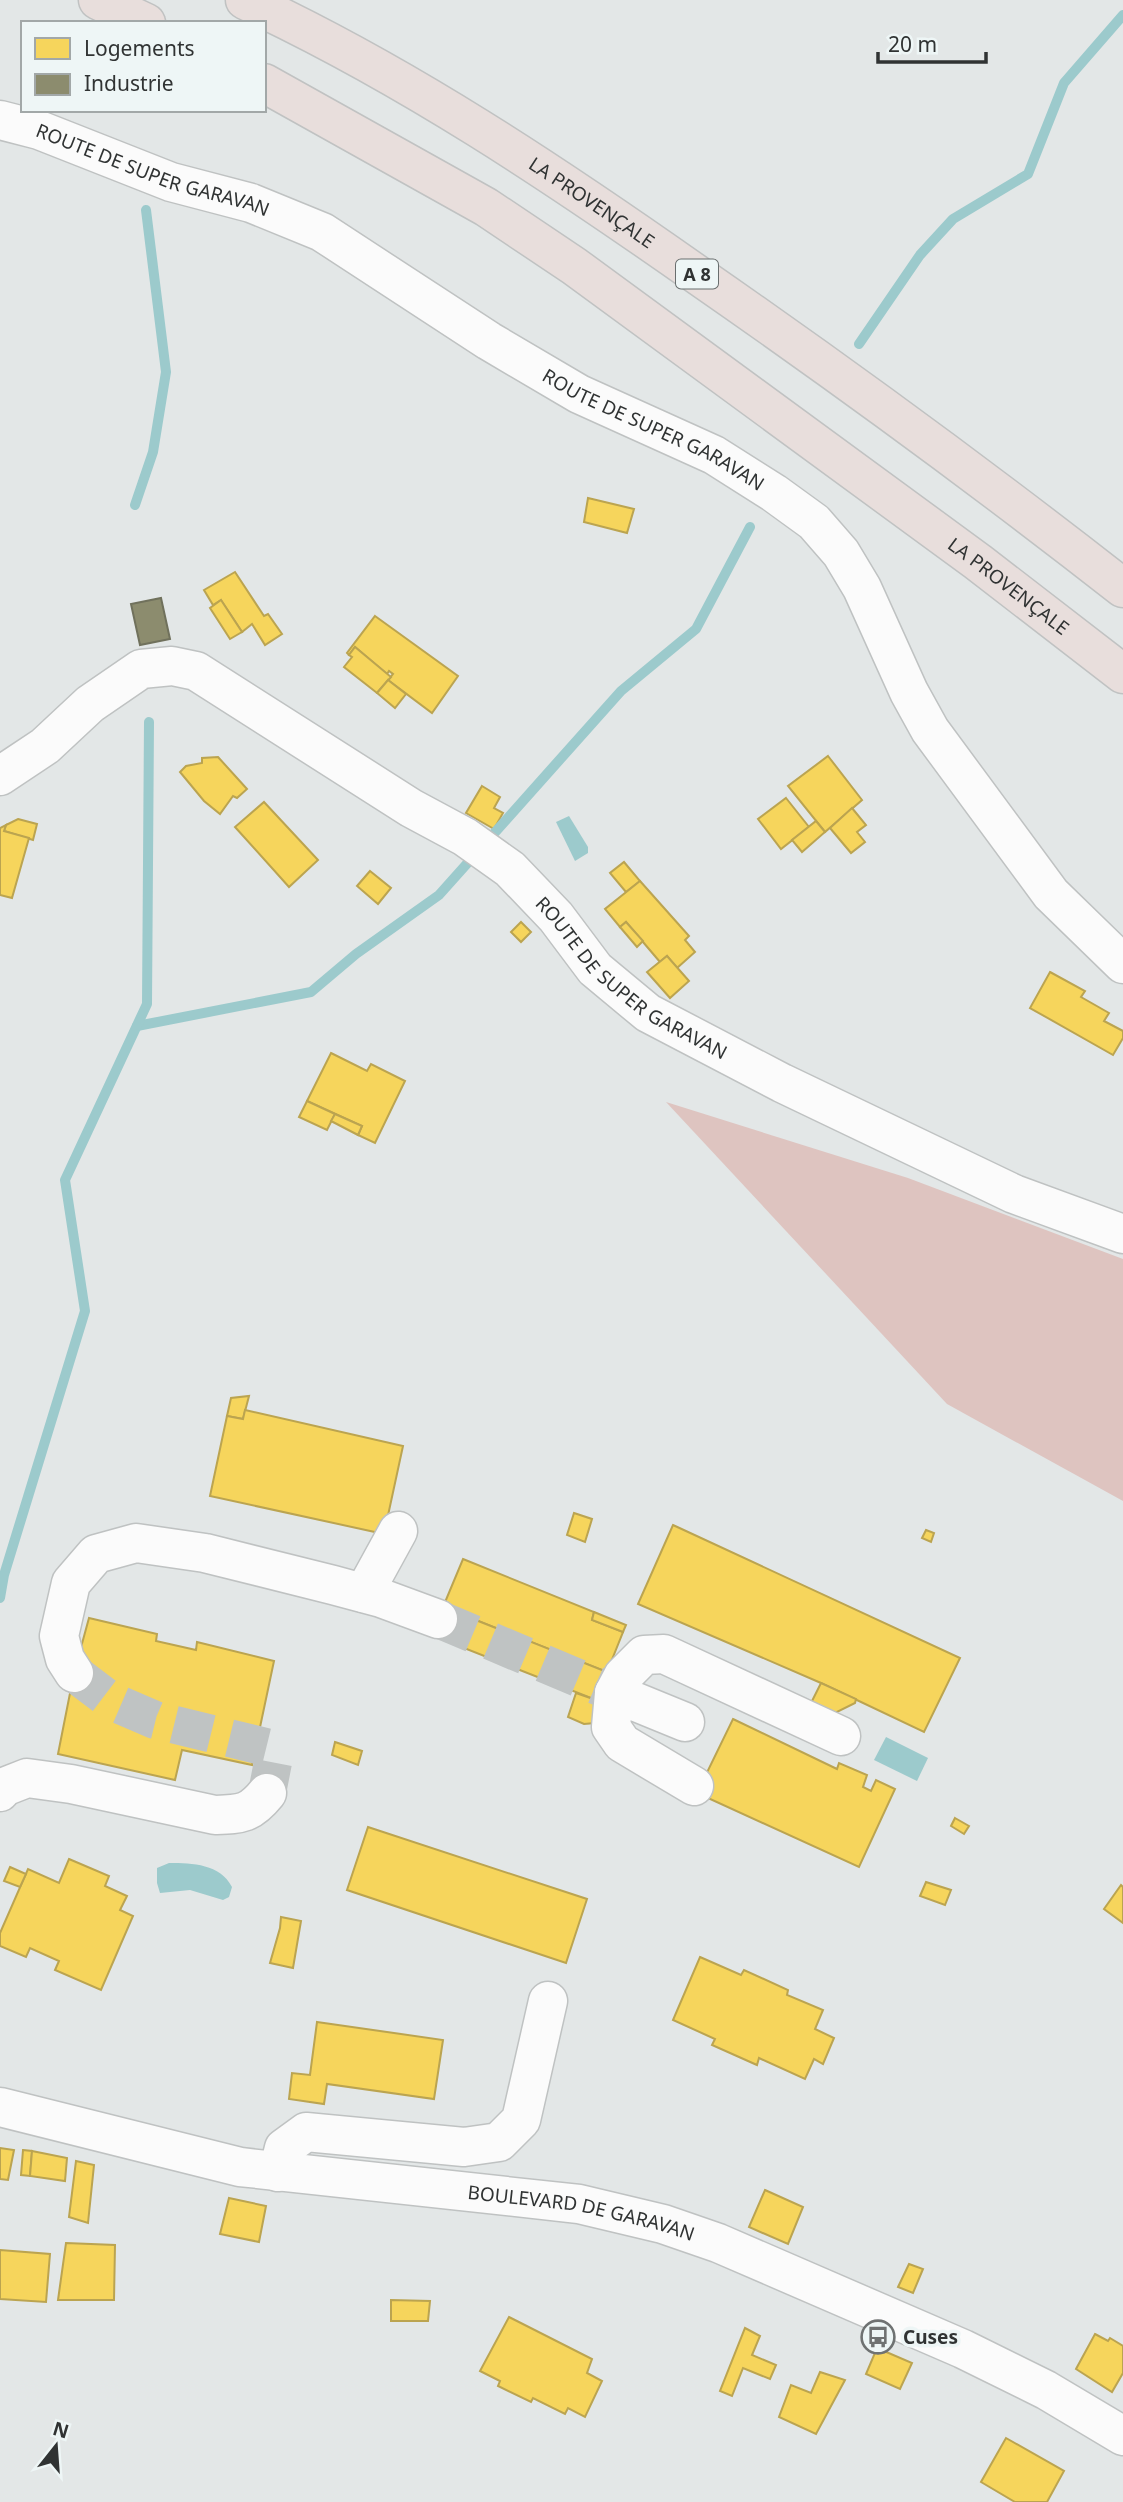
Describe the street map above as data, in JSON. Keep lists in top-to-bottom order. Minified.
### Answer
{"streets":{"highway":["LA PROVENÇALE","A 8"],"street":["ROUTE DE SUPER GARAVAN","BOULEVARD DE GARAVAN"]},"places":{"bus stop":["Cuses"]},"legend":["Logements","Industrie"],"scale_bar":"20 m","north":"top"}
